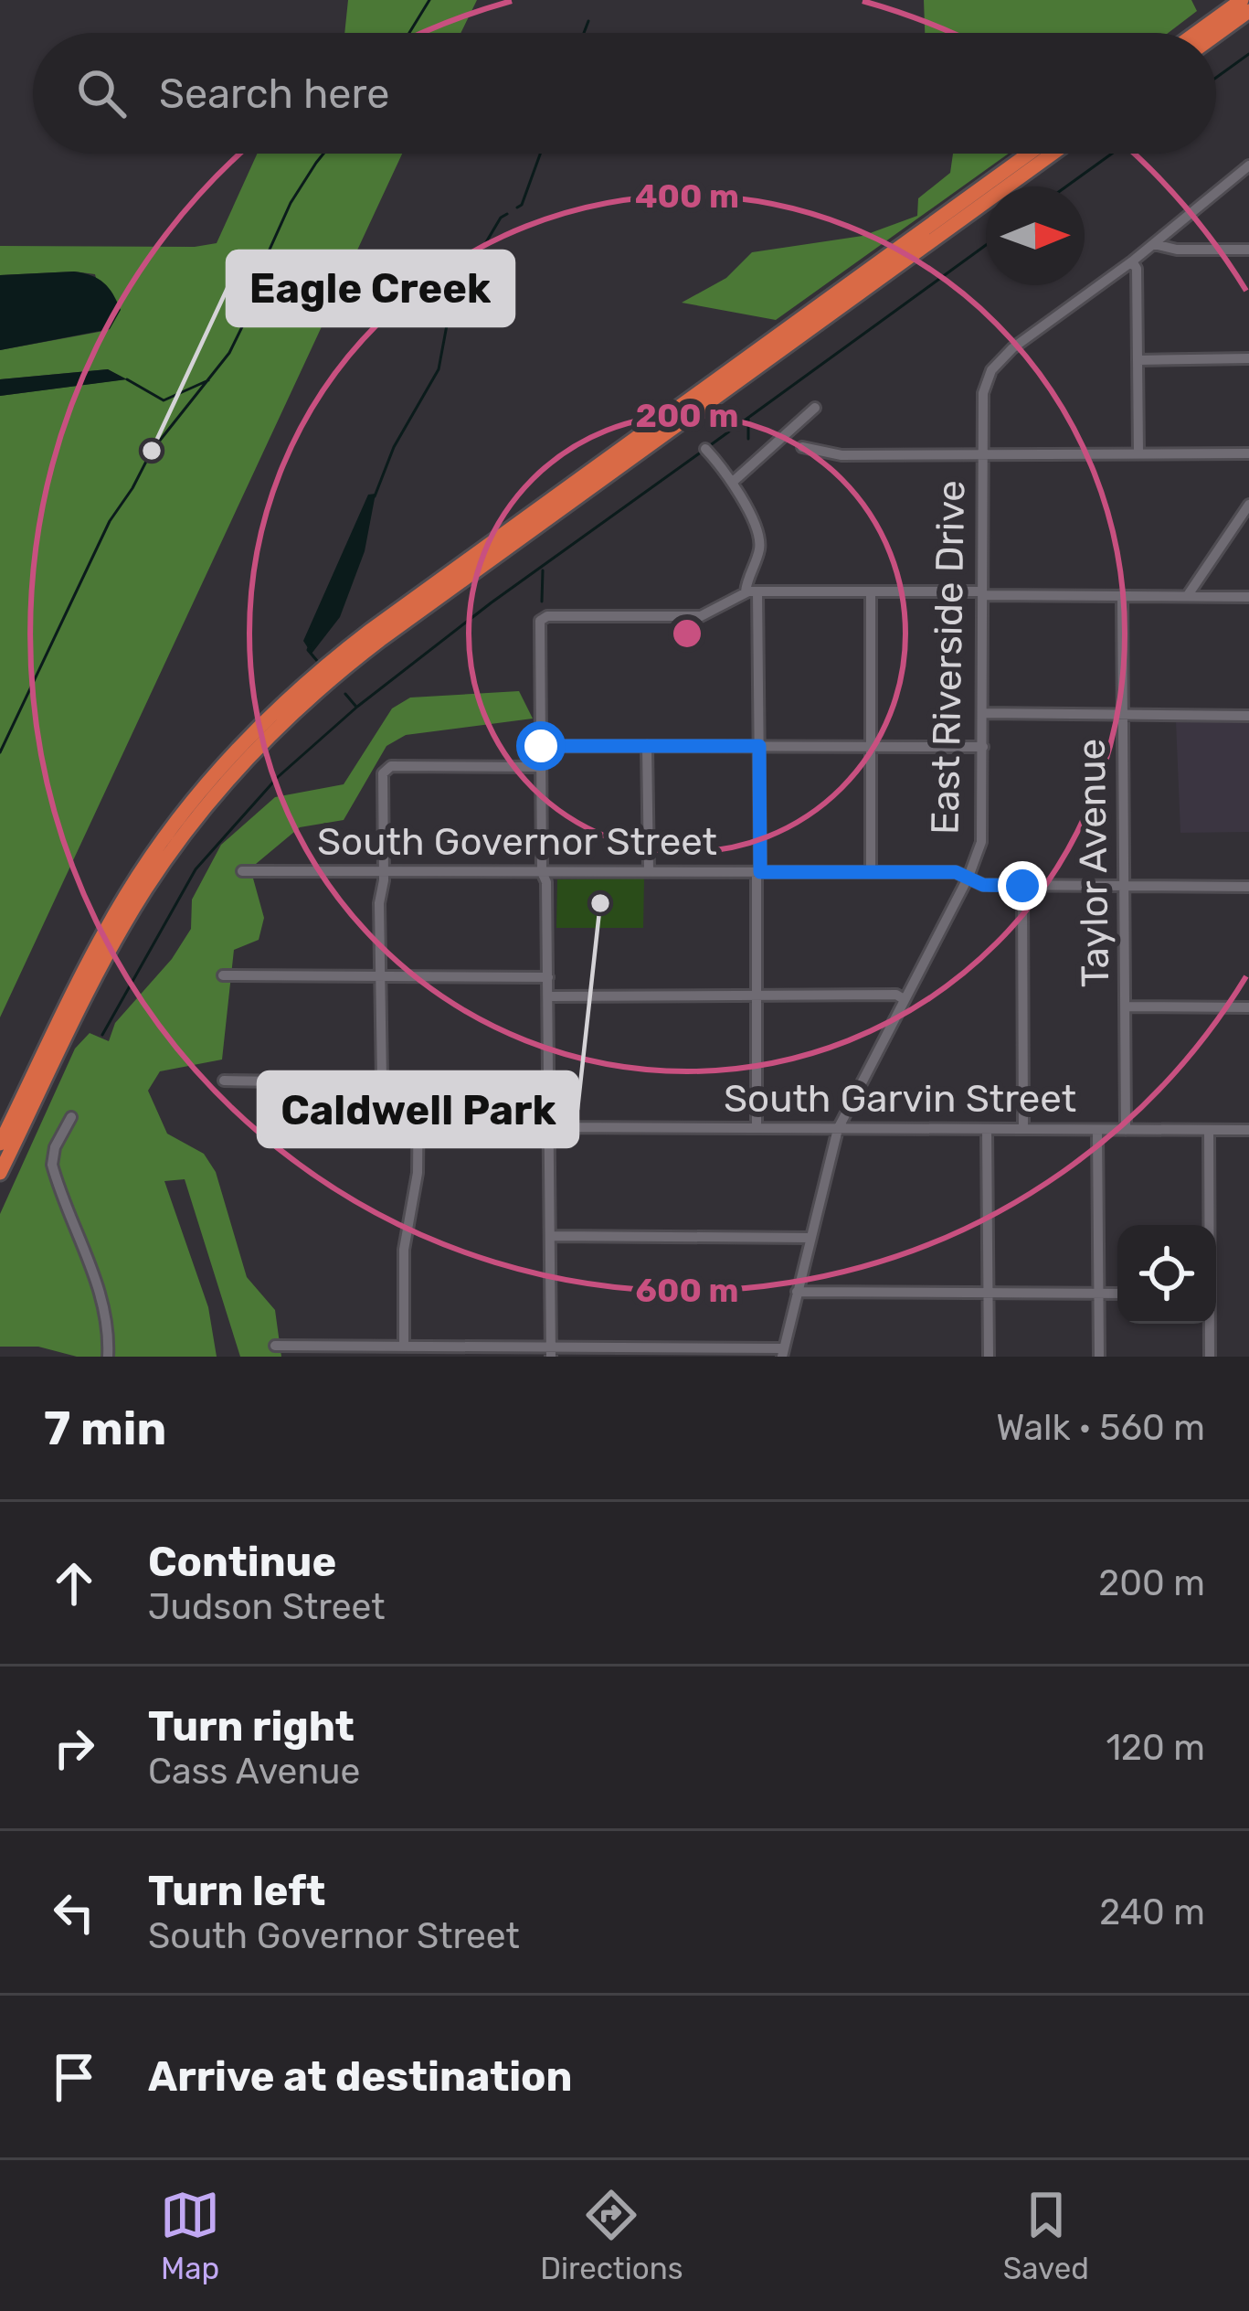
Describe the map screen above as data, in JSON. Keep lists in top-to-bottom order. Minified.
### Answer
{"streets":{"street":["East Riverside Drive","South Governor Street","Taylor Avenue","South Garvin Street"]},"crossings":[["East Riverside Drive","South Governor Street"],["East Riverside Drive","South Garvin Street"],["South Governor Street","Taylor Avenue"],["Taylor Avenue","South Garvin Street"]],"places":["Eagle Creek","Caldwell Park"],"north":"right","page":{"search":"Search here","heading":["7 min","Walk · 560 m"],"list":[["Continue","Judson Street","200 m"],["Turn right","Cass Avenue","120 m"],["Turn left","South Governor Street","240 m"],"Arrive at destination"],"nav":["Map","Directions","Saved"]},"rings":["400 m","200 m","600 m"]}
